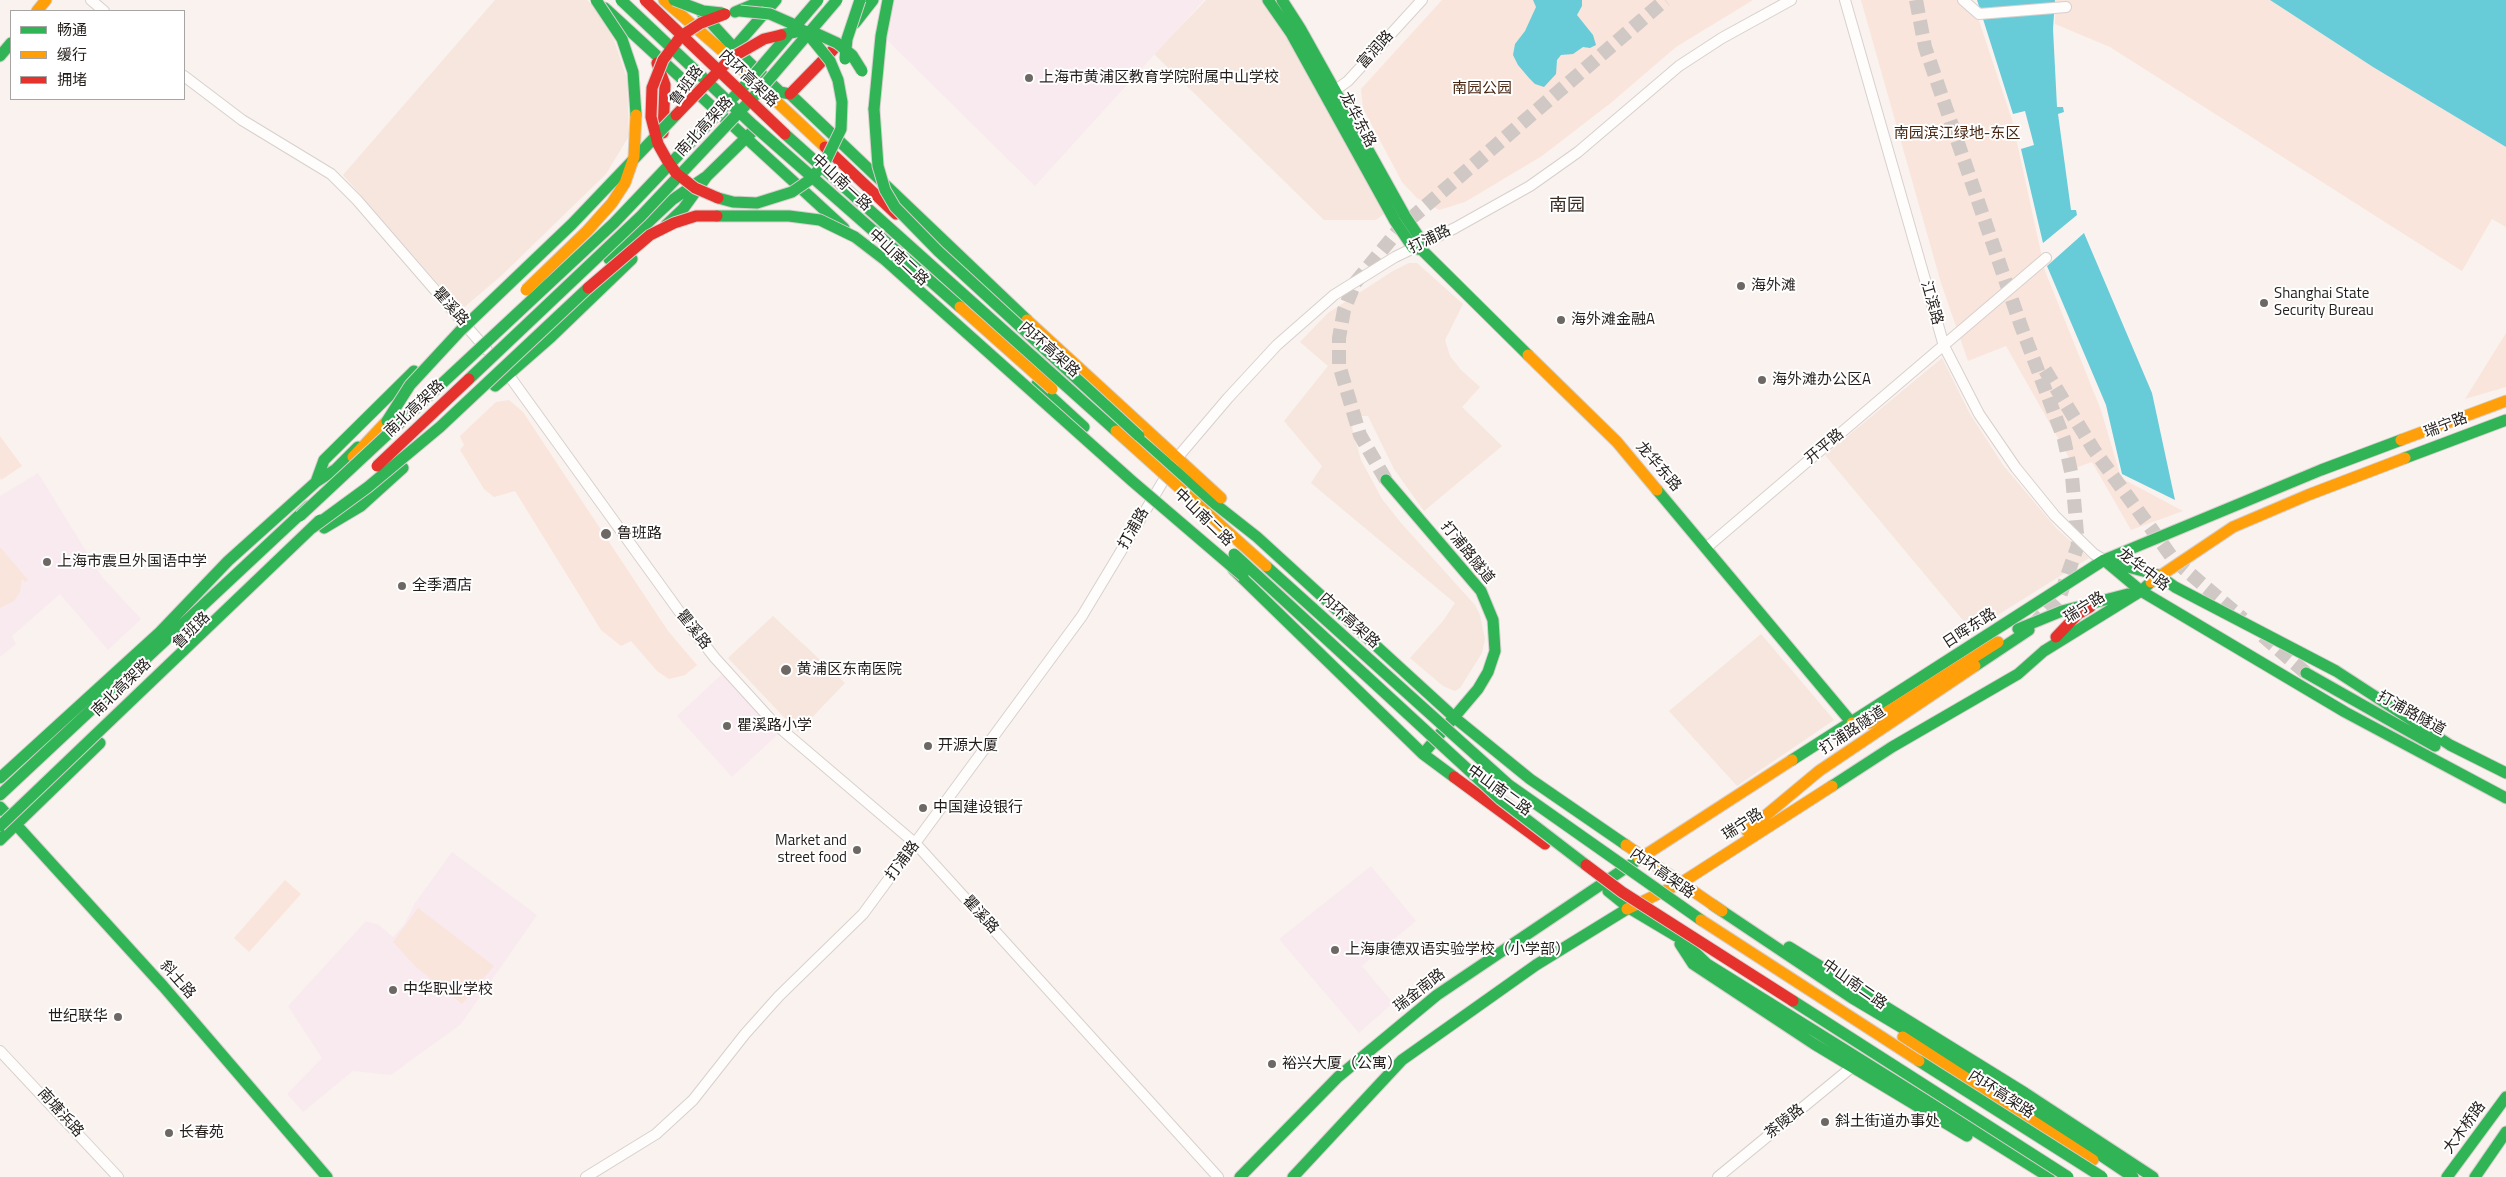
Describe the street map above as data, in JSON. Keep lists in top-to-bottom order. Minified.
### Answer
{"streets":{"main road":["内环高架路","鲁班路","龙华东路","南北高架路","中山南一路","中山南二路","瑞宁路","打浦路隧道","龙华中路","日晖东路","斜土路","瑞金南路","大木桥路"],"street":["富润路","打浦路","江滨路","瞿溪路","开平路","南塘浜路","茶陵路"]},"crossings":[["富润路","龙华东路"],["鲁班路","南北高架路"],["鲁班路","中山南一路"],["鲁班路","中山南二路"],["鲁班路","瞿溪路"],["鲁班路","斜土路"],["龙华东路","打浦路"],["龙华东路","开平路"],["龙华东路","日晖东路"],["中山南一路","打浦路"],["中山南一路","中山南二路"],["打浦路","中山南二路"],["打浦路","瞿溪路"],["中山南二路","打浦路隧道"],["中山南二路","日晖东路"],["中山南二路","瑞金南路"],["中山南二路","茶陵路"],["江滨路","瑞宁路"],["江滨路","开平路"],["江滨路","龙华中路"],["江滨路","日晖东路"],["瑞宁路","打浦路隧道"],["瑞宁路","龙华中路"],["瑞宁路","日晖东路"],["打浦路隧道","龙华中路"],["龙华中路","日晖东路"],["日晖东路","瑞金南路"]],"districts":["南园"],"parks":["南园公园","南园滨江绿地-东区"],"places":["上海市黄浦区教育学院附属中山学校","海外滩","Shanghai State Security Bureau","海外滩金融A","海外滩办公区A","鲁班路","上海市震旦外国语中学","全季酒店","黄浦区东南医院","瞿溪路小学","开源大厦","中国建设银行","Market and street food","上海康德双语实验学校（小学部）","中华职业学校","世纪联华","裕兴大厦（公寓）","斜土街道办事处","长春苑"],"legend":["畅通","缓行","拥堵"]}
